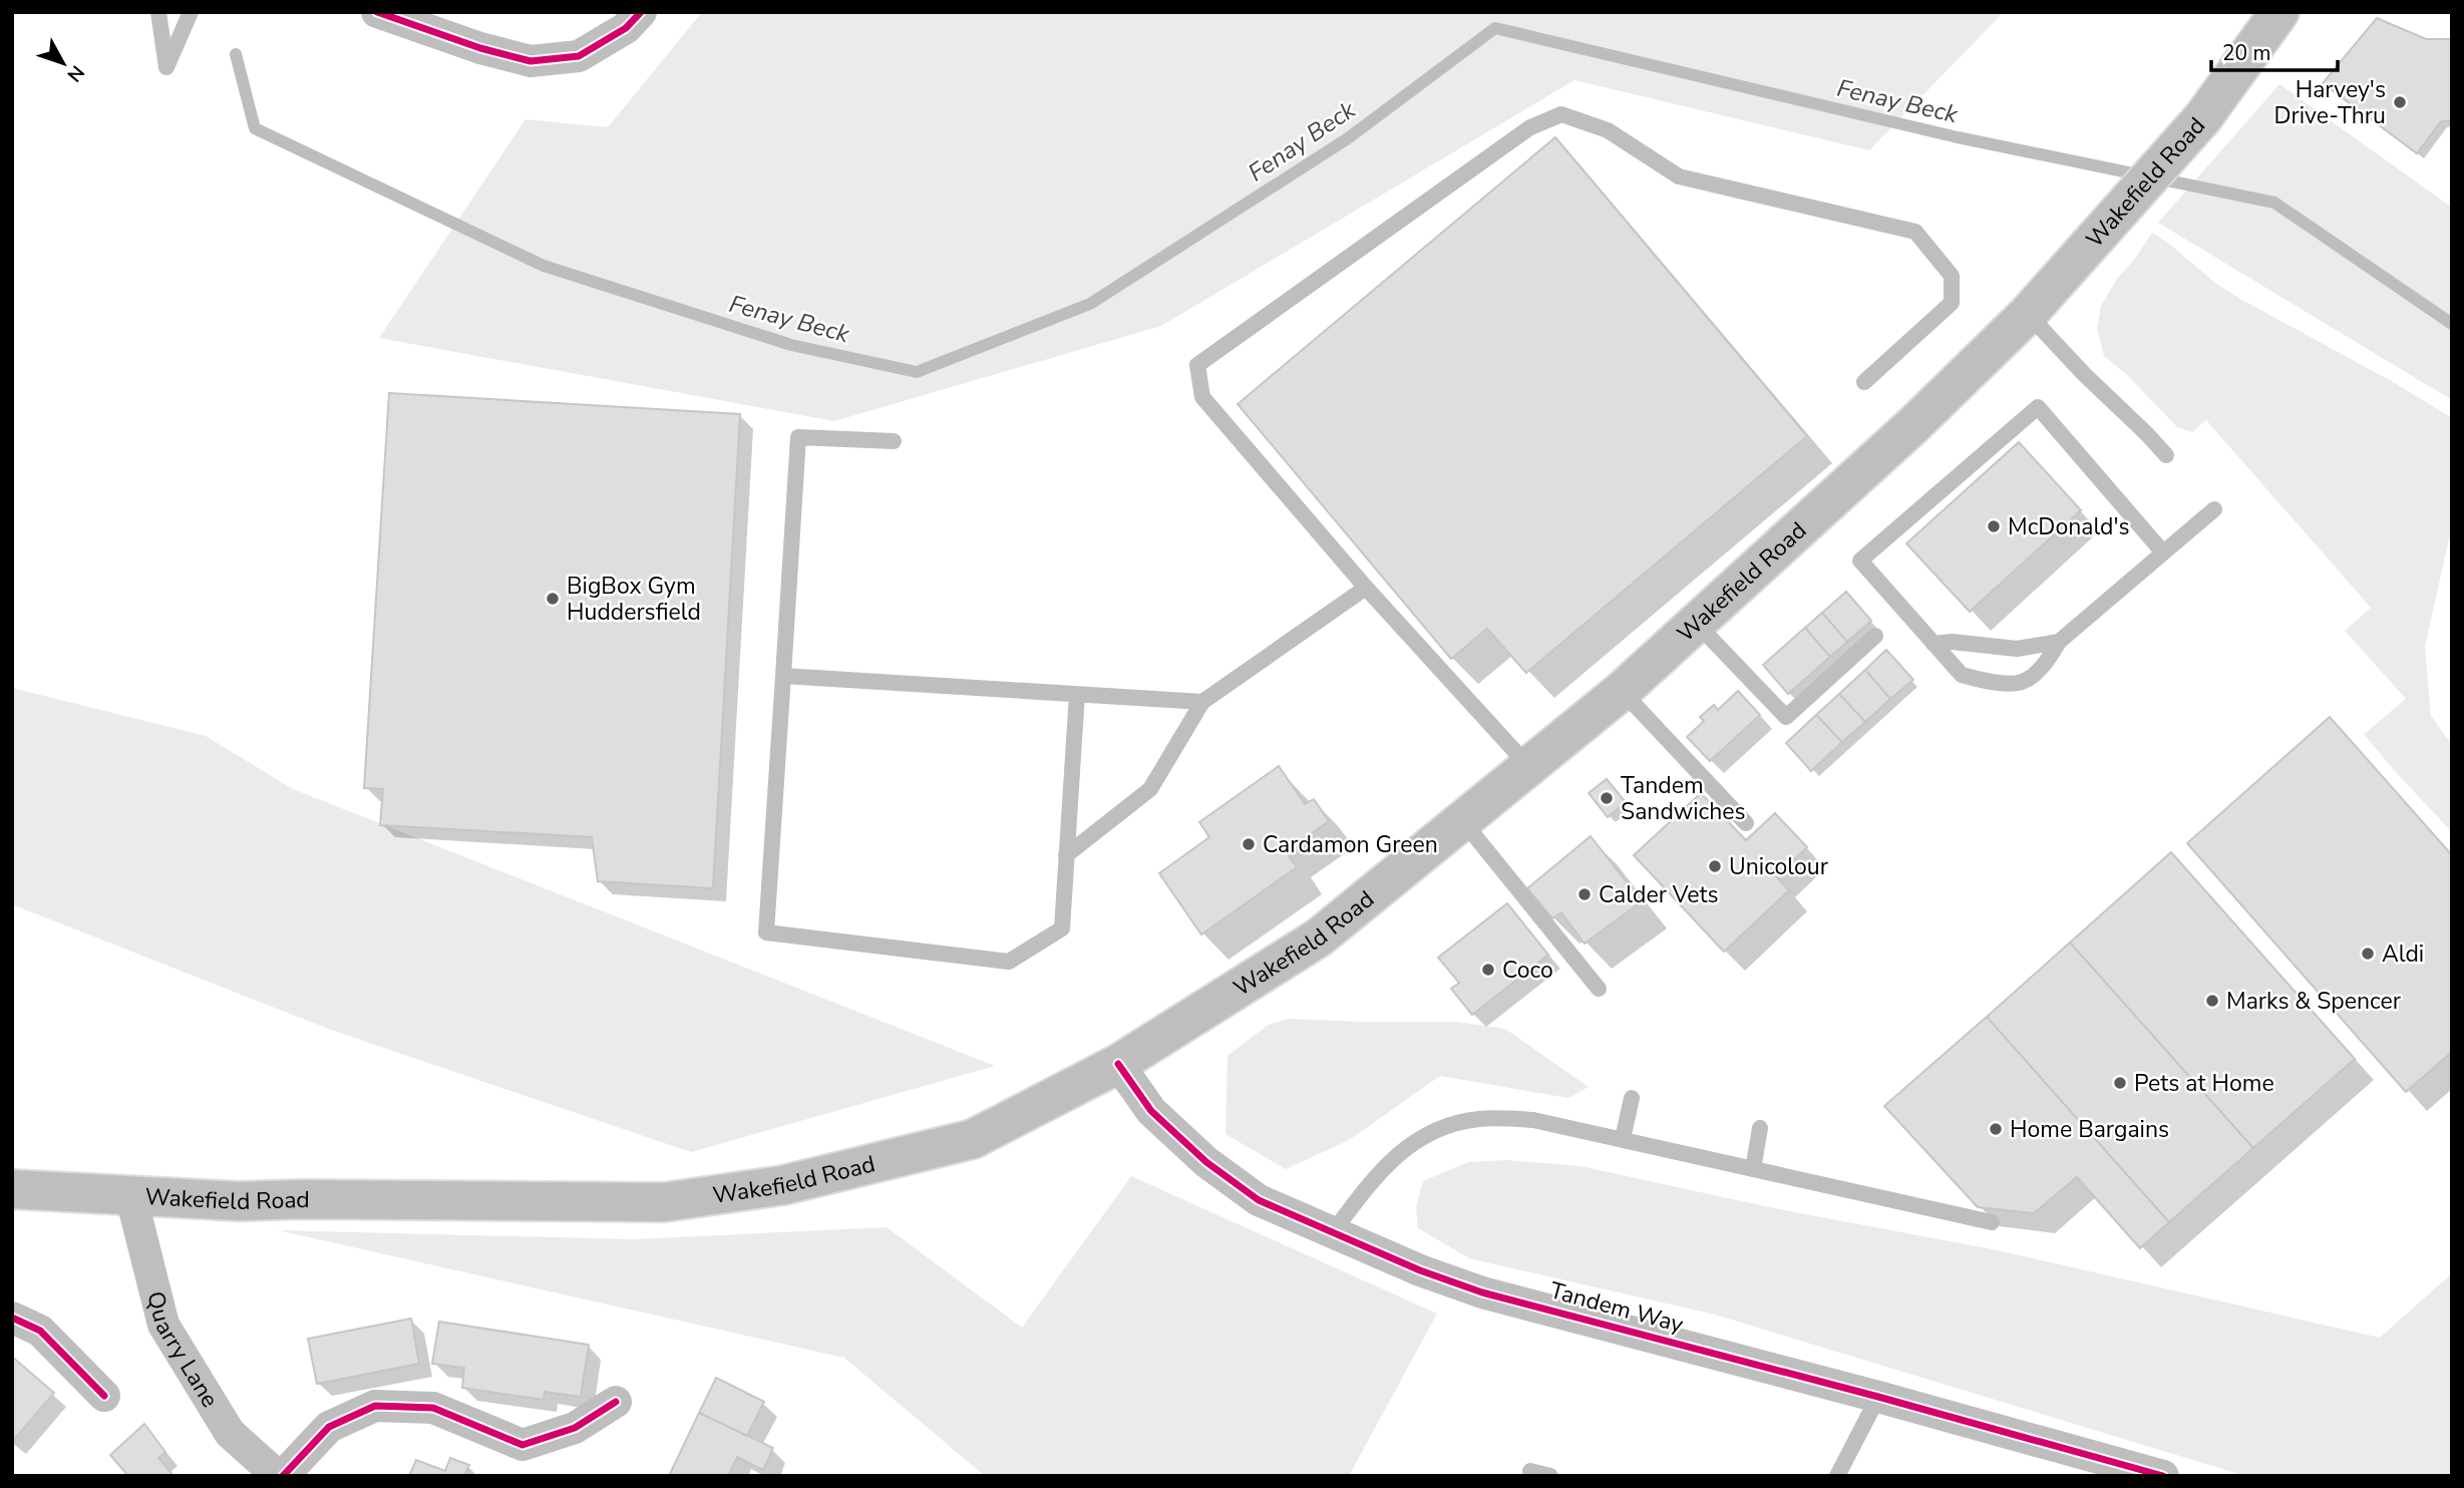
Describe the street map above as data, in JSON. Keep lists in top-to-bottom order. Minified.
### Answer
{"streets":{"highway":["Wakefield Road"],"street":["Tandem Way","Quarry Lane"]},"crossings":[["Wakefield Road","Tandem Way"],["Wakefield Road","Quarry Lane"]],"water":["Fenay Beck"],"places":["Harvey's Drive-Thru","McDonald's","BigBox Gym Huddersfield","Tandem Sandwiches","Cardamon Green","Unicolour","Calder Vets","Aldi","Coco","Marks & Spencer","Pets at Home","Home Bargains"],"scale_bar":"20 m","north":"bottom right"}
